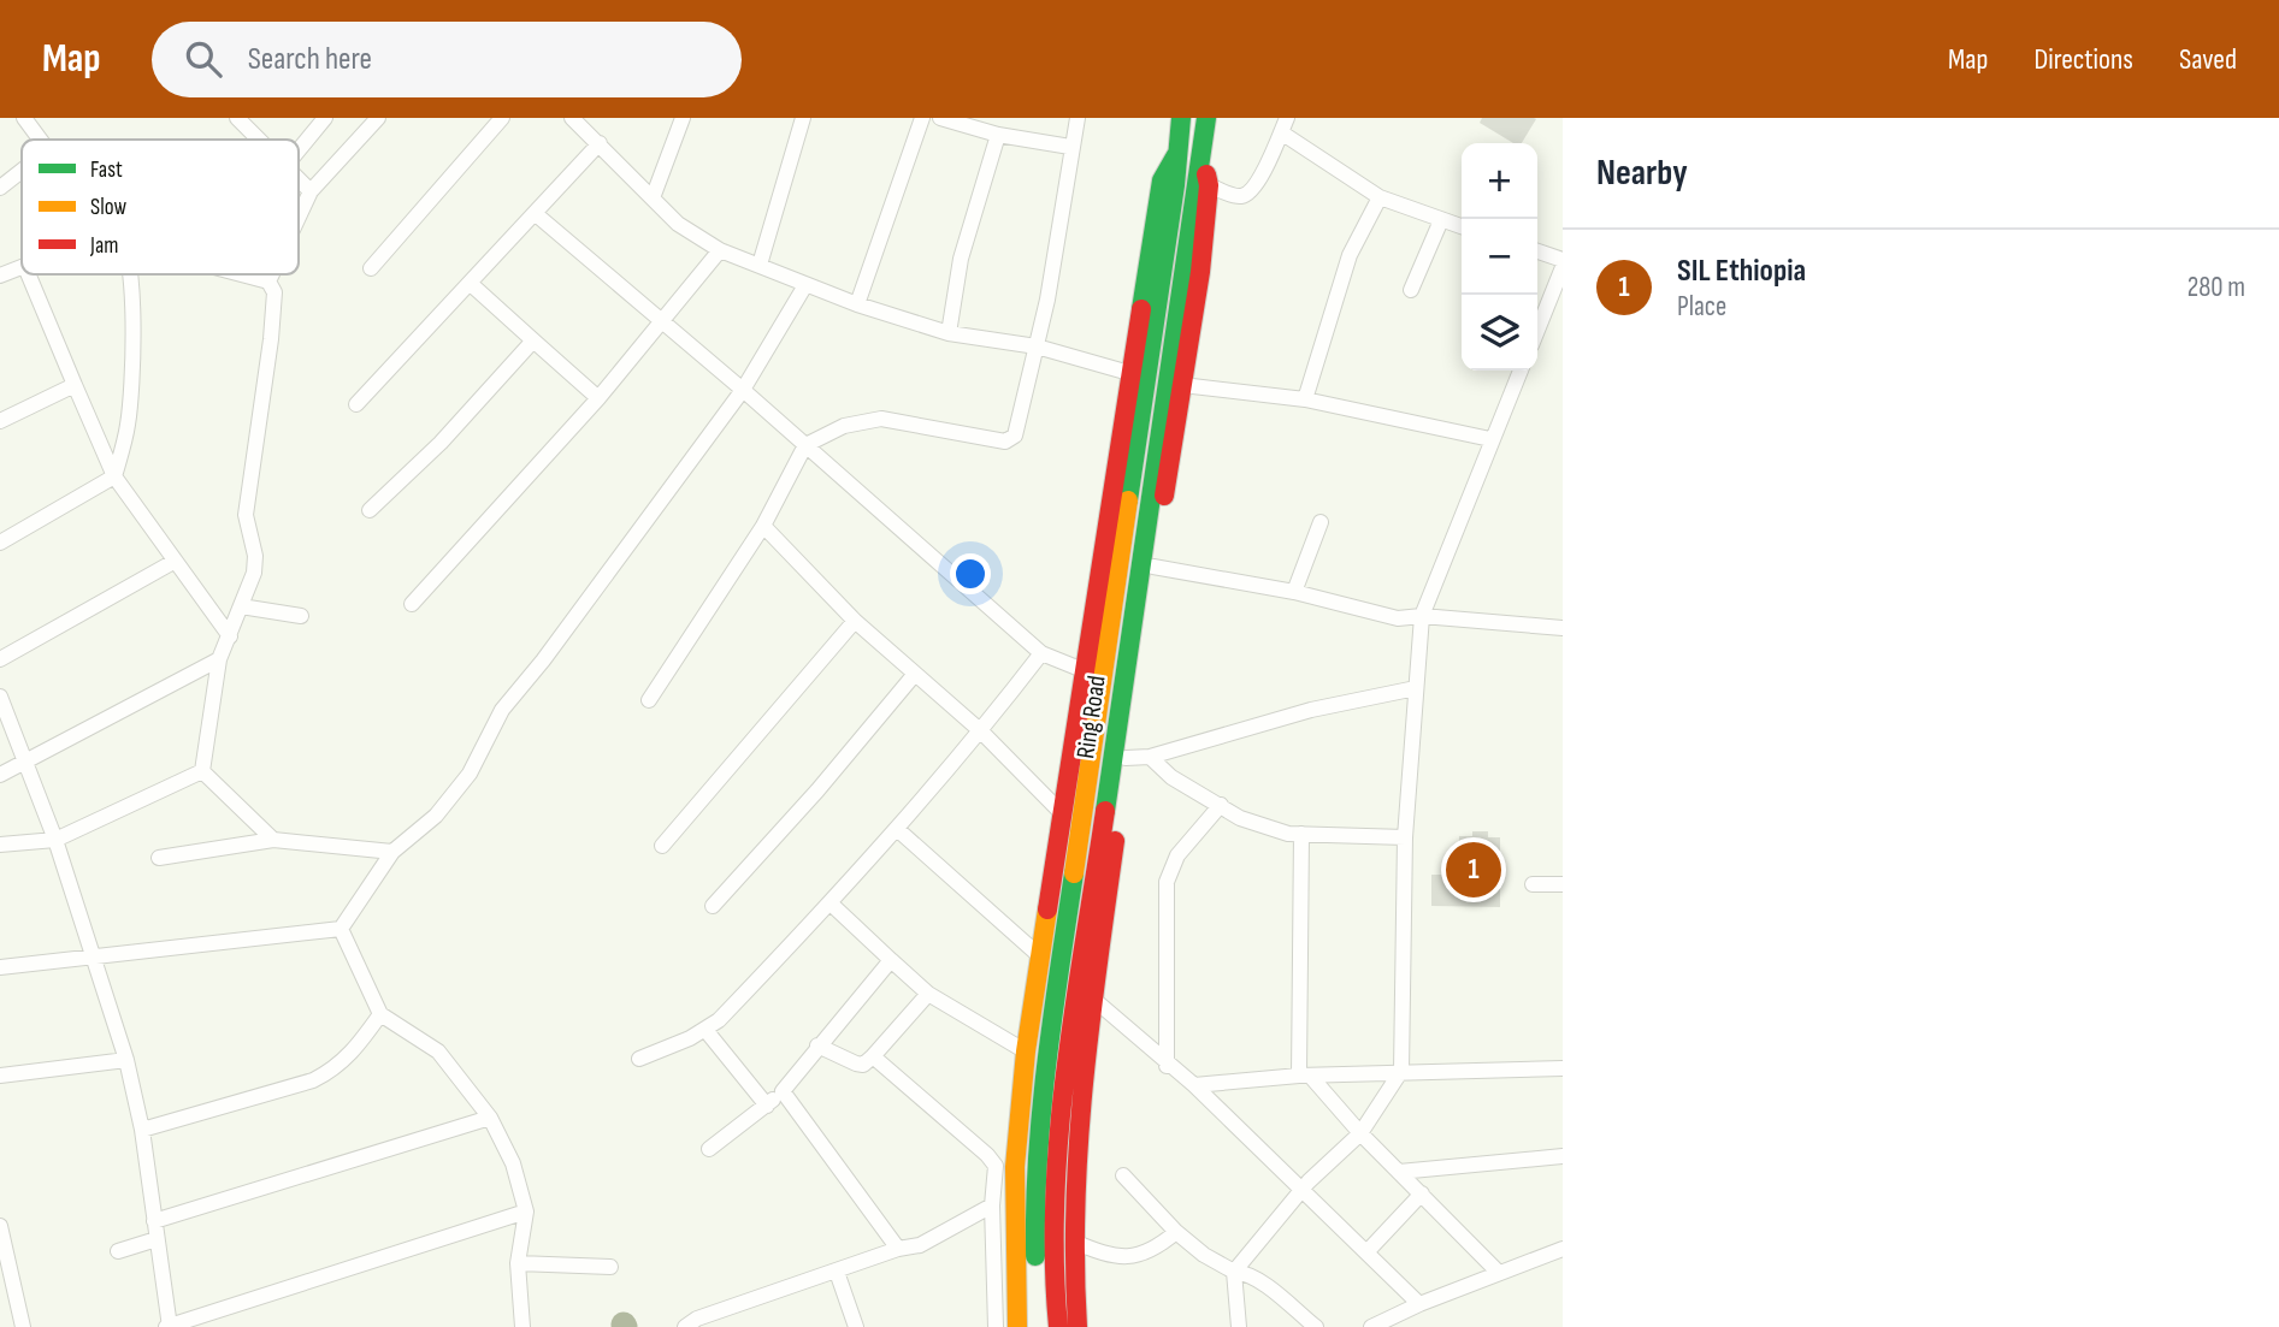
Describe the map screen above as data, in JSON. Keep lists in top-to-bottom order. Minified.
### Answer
{"streets":{"main road":["Ring Road"]},"legend":["Fast","Slow","Jam"],"page":{"header":"Map","search":"Search here","nav":["Map","Directions","Saved"],"heading":"Nearby","map_buttons":["+","−"],"list":[{"mark":"1","name":"SIL Ethiopia","note":"Place","value":"280 m"}],"pins":"1"}}
